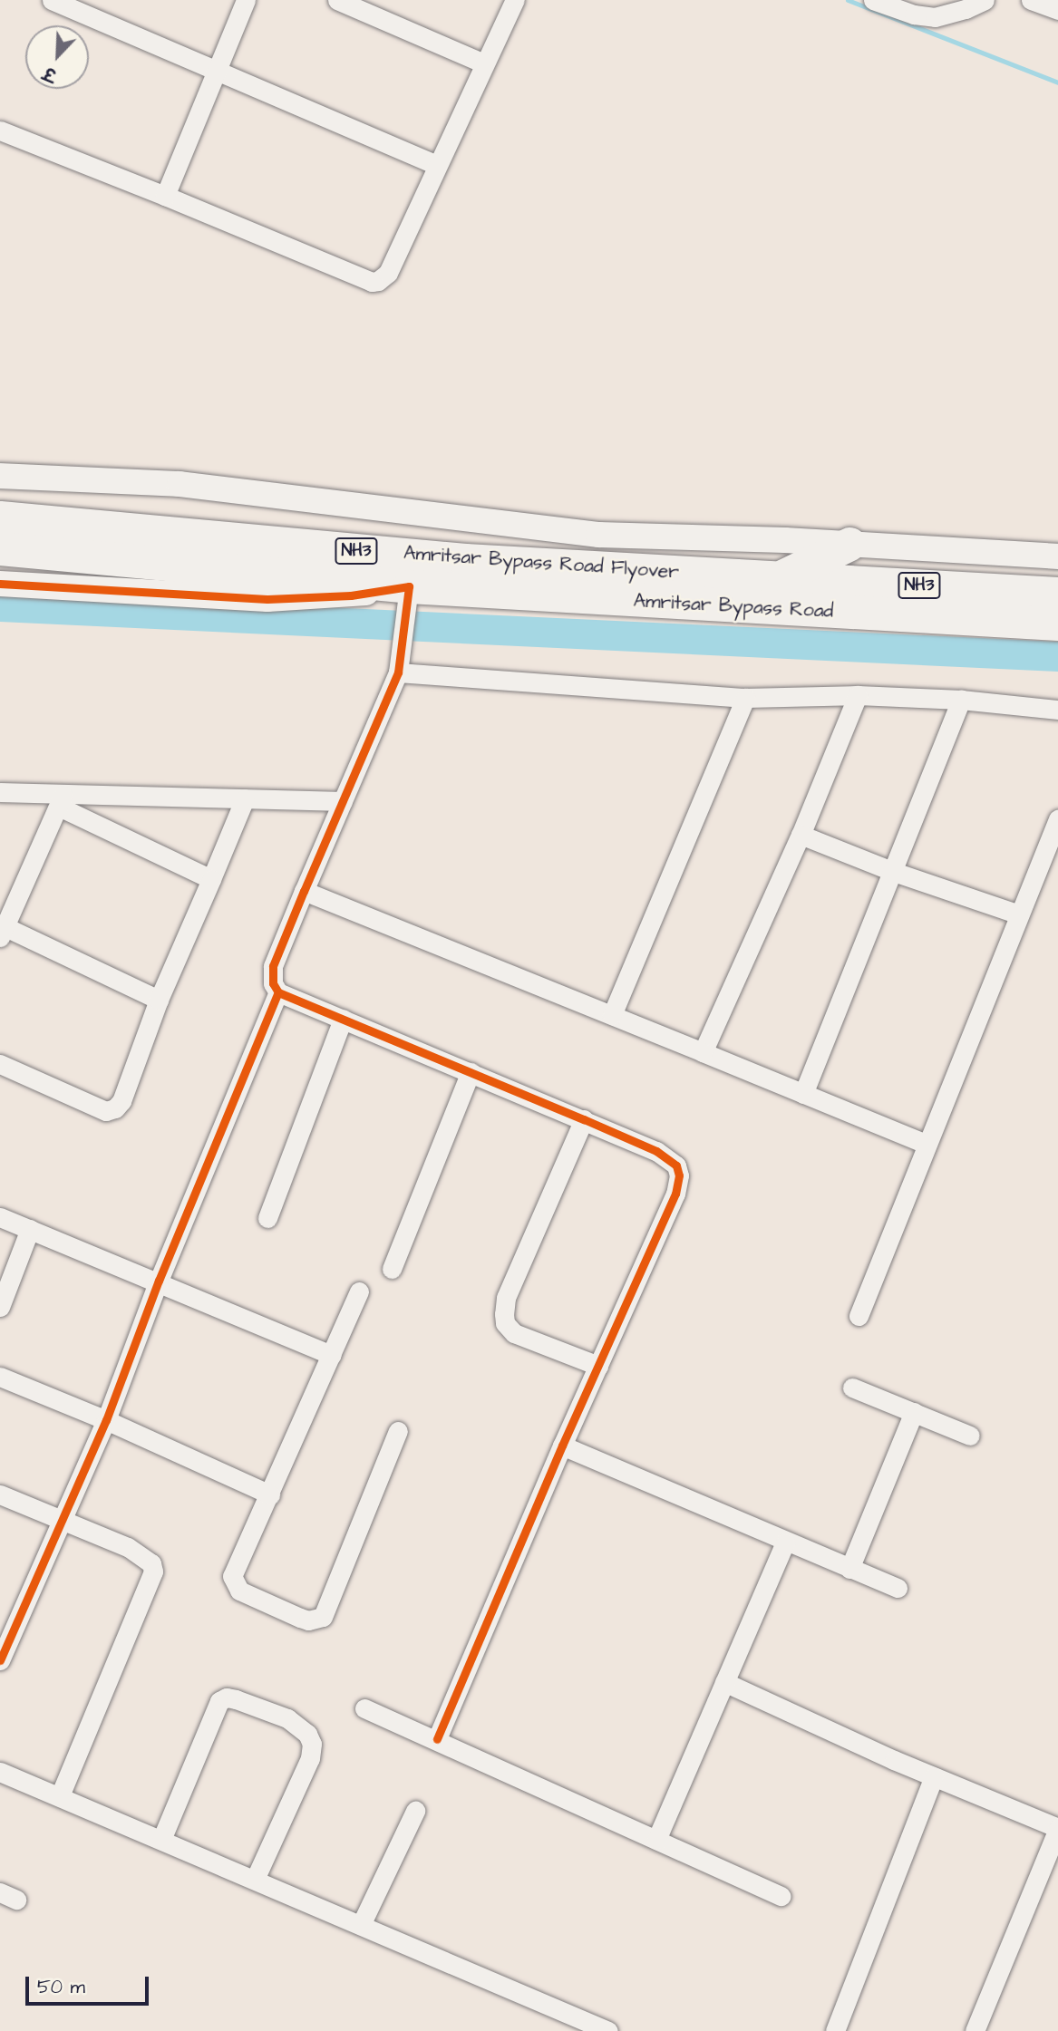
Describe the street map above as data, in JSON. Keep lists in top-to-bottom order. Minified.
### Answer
{"streets":{"highway":["NH3","Amritsar Bypass Road Flyover","Amritsar Bypass Road"]},"crossings":[["Amritsar Bypass Road Flyover","Amritsar Bypass Road"]],"scale_bar":"50 m","north":"bottom left"}
